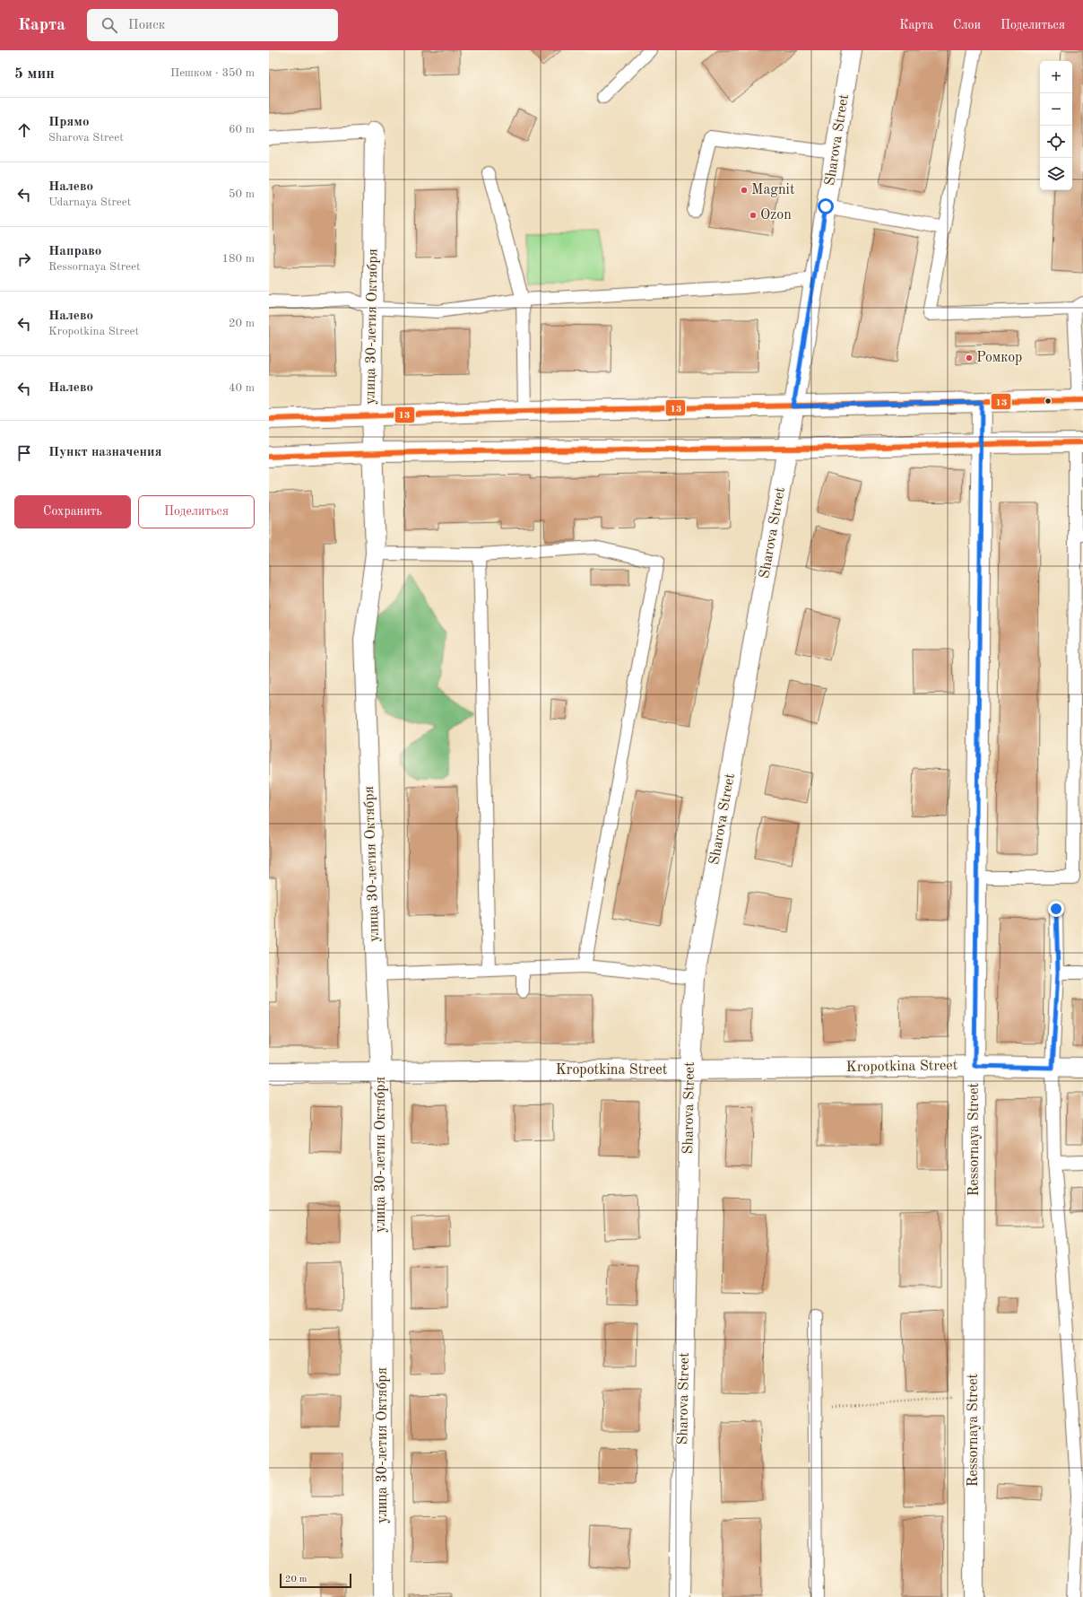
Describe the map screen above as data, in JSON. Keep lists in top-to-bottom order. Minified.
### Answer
{"streets":{"street":["Sharova Street","улица 30-летия Октября","Kropotkina Street","Ressornaya Street"]},"crossings":[["Sharova Street","Kropotkina Street"],["улица 30-летия Октября","Kropotkina Street"],["Kropotkina Street","Ressornaya Street"]],"places":["Magnit","Ozon","Ромкор"],"lines":["transit line 13"],"scale_bar":"20 m","page":{"header":"Карта","search":"Поиск","nav":["Карта","Слои","Поделиться"],"heading":["5 мин","Пешком · 350 m"],"map_buttons":["+","−"],"list":[["Прямо","Sharova Street","60 m"],["Налево","Udarnaya Street","50 m"],["Направо","Ressornaya Street","180 m"],["Налево","Kropotkina Street","20 m"],["Налево","40 m"],"Пункт назначения"],"buttons":["Сохранить","Поделиться"],"scale":"20 m"}}
